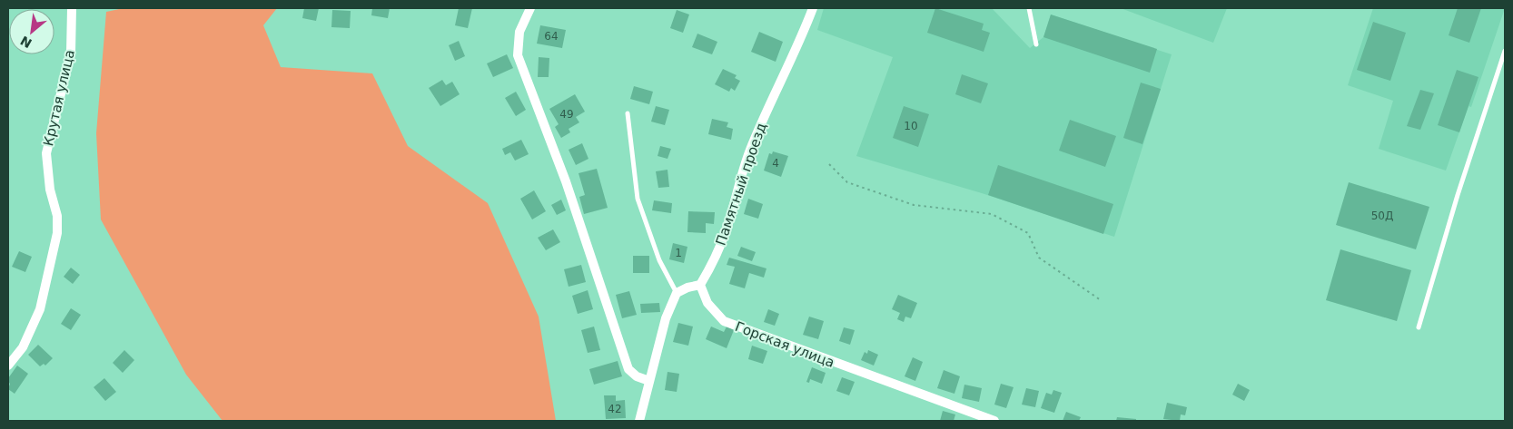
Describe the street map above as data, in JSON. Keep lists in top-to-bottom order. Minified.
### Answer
{"streets":{"street":["Крутая улица","Памятный проезд","Горская улица"]},"crossings":[["Памятный проезд","Горская улица"]],"house_numbers":["64","49","10","4","50Д","1","42"],"north":"bottom left"}
